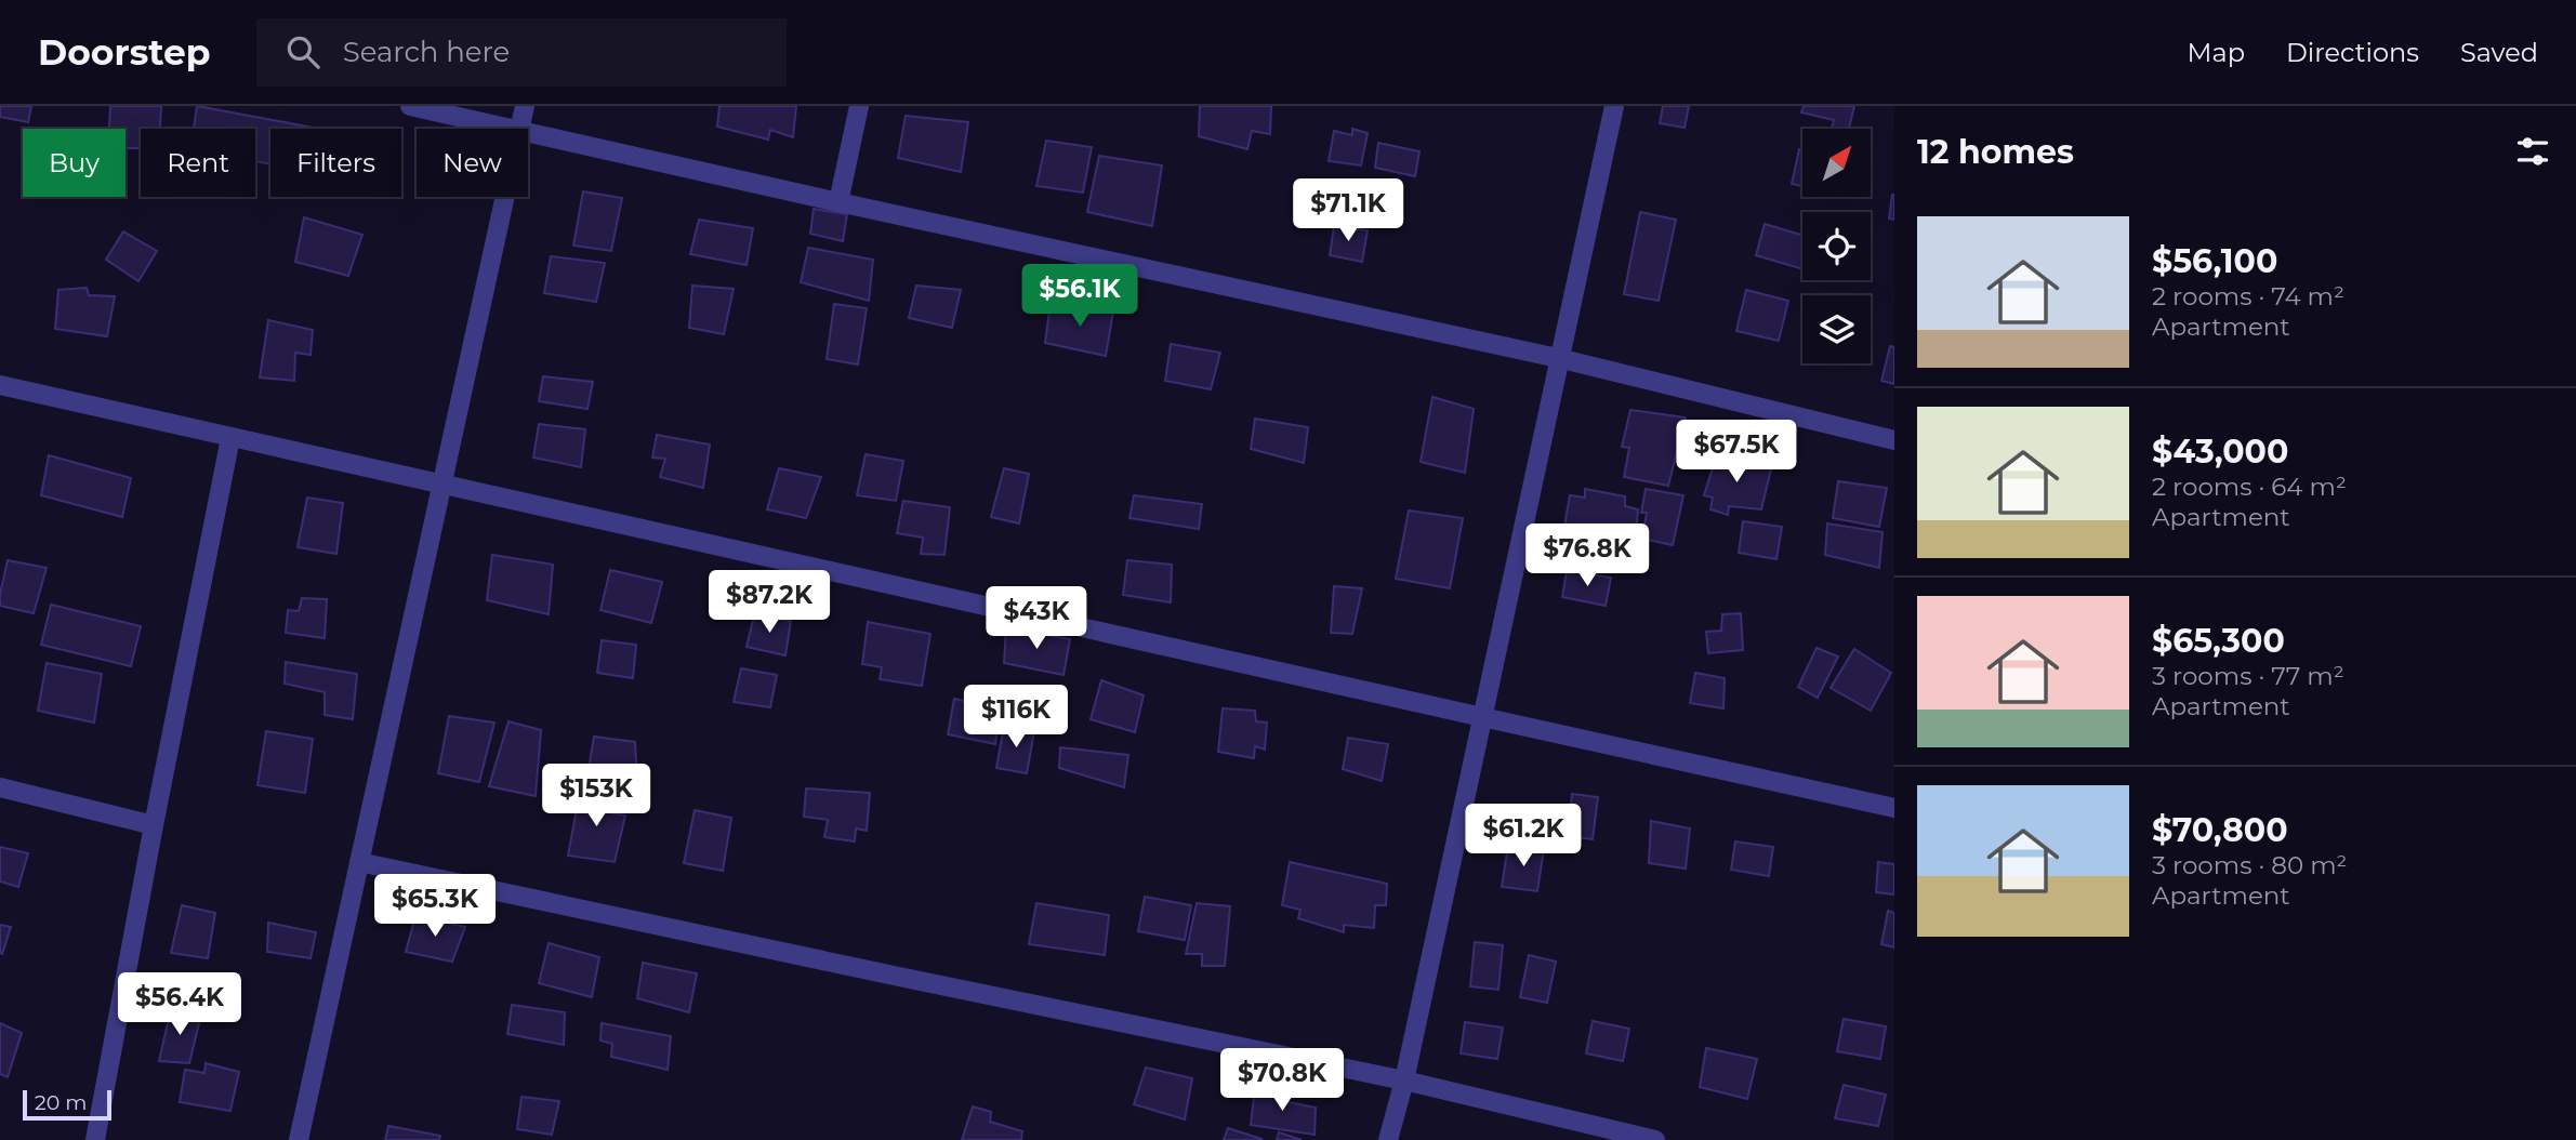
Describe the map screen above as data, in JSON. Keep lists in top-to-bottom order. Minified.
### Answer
{"scale_bar":"20 m","north":"top right","page":{"header":"Doorstep","search":"Search here","nav":["Map","Directions","Saved"],"heading":"12 homes","chip":["Buy","Rent","Filters","New"],"price":["$71.1K","$56.1K","$67.5K","$76.8K","$87.2K","$43K","$116K","$153K","$61.2K","$65.3K","$56.4K","$70.8K"],"list":[{"name":"$56,100","note":"2 rooms · 74 m² · Apartment"},{"name":"$43,000","note":"2 rooms · 64 m² · Apartment"},{"name":"$65,300","note":"3 rooms · 77 m² · Apartment"},{"name":"$70,800","note":"3 rooms · 80 m² · Apartment"}],"scale":"20 m"}}
